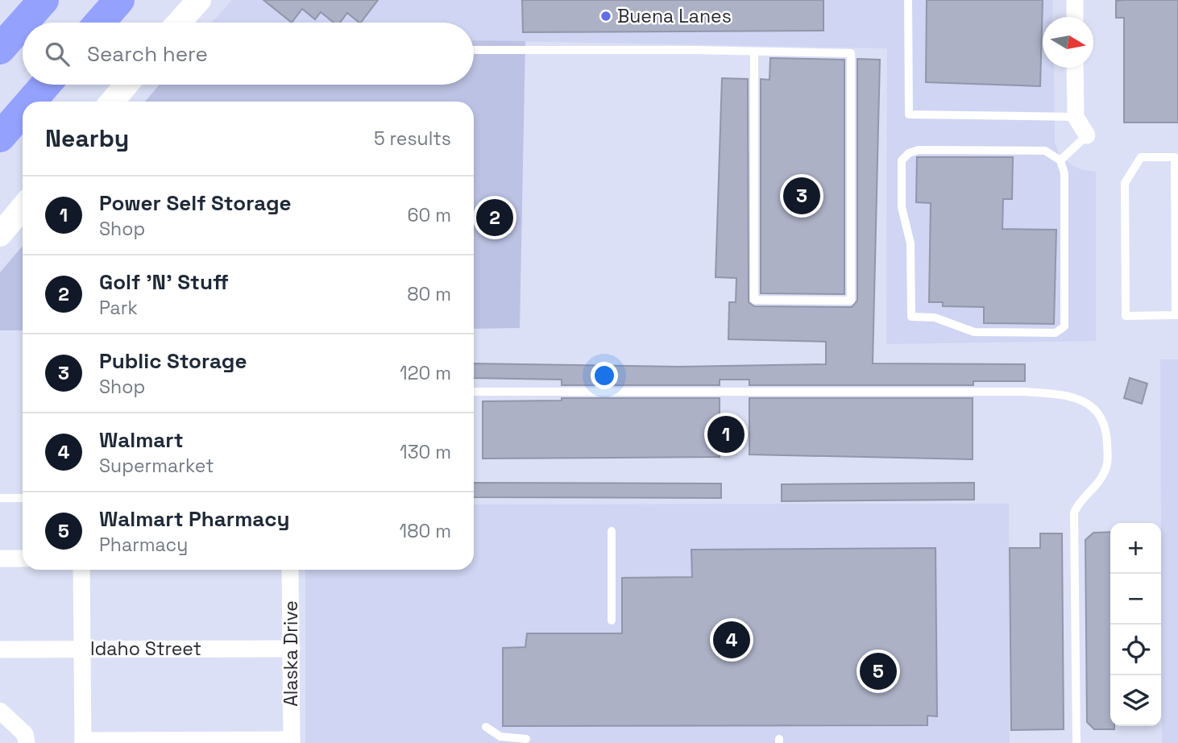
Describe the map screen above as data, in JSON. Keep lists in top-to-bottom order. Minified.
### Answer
{"streets":{"street":["Idaho Street","Alaska Drive"]},"crossings":[["Idaho Street","Alaska Drive"]],"places":["Buena Lanes"],"north":"right","page":{"search":"Search here","heading":["Nearby","5 results"],"pins":["3","2","1","4","5"],"list":[{"mark":"1","name":"Power Self Storage","note":"Shop","value":"60 m"},{"mark":"2","name":"Golf 'N' Stuff","note":"Park","value":"80 m"},{"mark":"3","name":"Public Storage","note":"Shop","value":"120 m"},{"mark":"4","name":"Walmart","note":"Supermarket","value":"130 m"},{"mark":"5","name":"Walmart Pharmacy","note":"Pharmacy","value":"180 m"}],"map_buttons":["+","−"]}}
